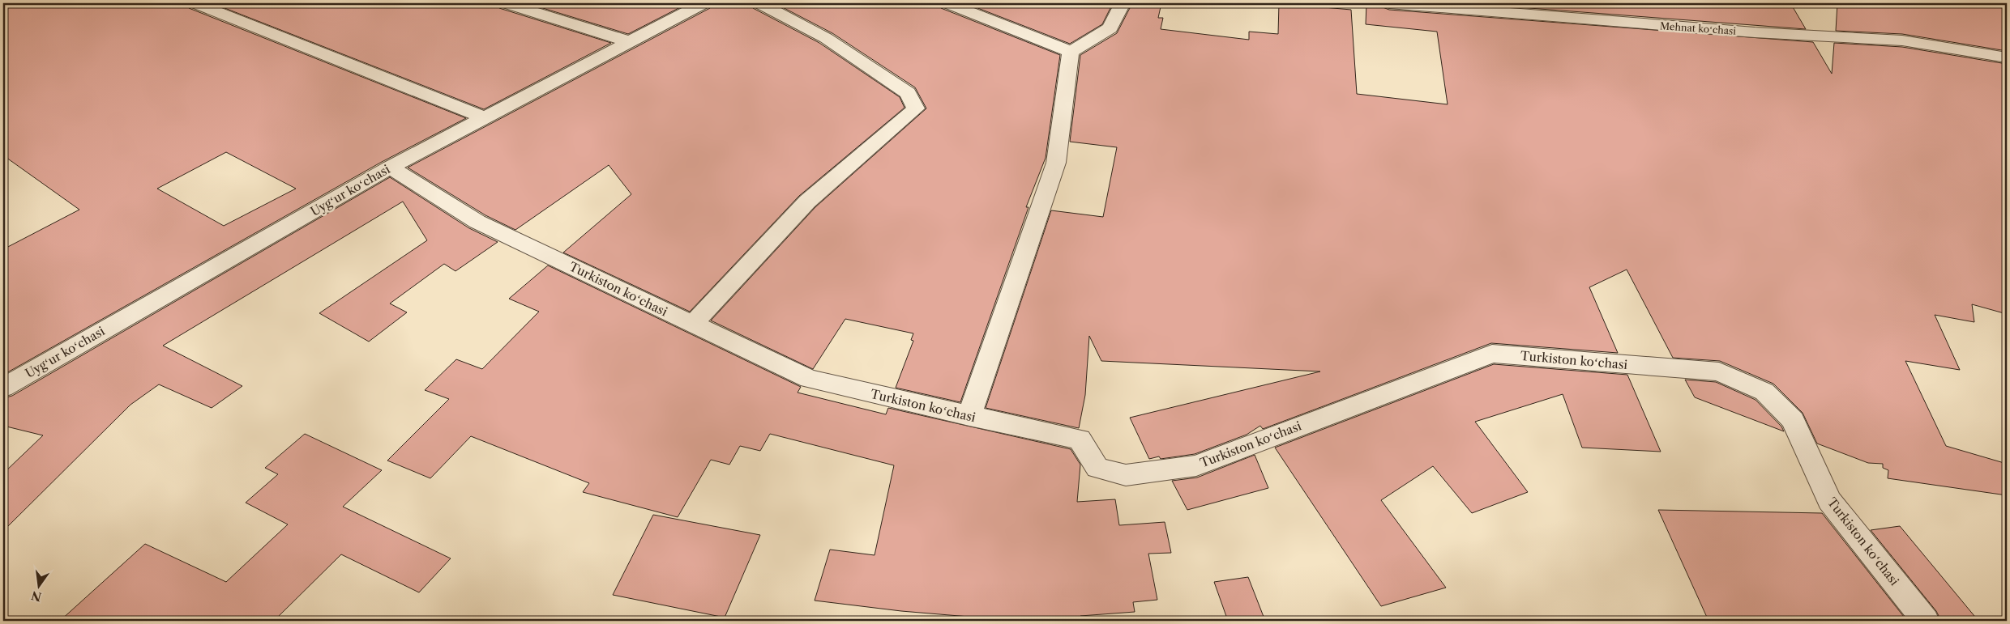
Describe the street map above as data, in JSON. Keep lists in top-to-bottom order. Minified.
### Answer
{"streets":{"street":["Mehnat koʻchasi","Uygʻur koʻchasi","Turkiston koʻchasi"]},"crossings":[["Uygʻur koʻchasi","Turkiston koʻchasi"]],"north":"bottom"}
